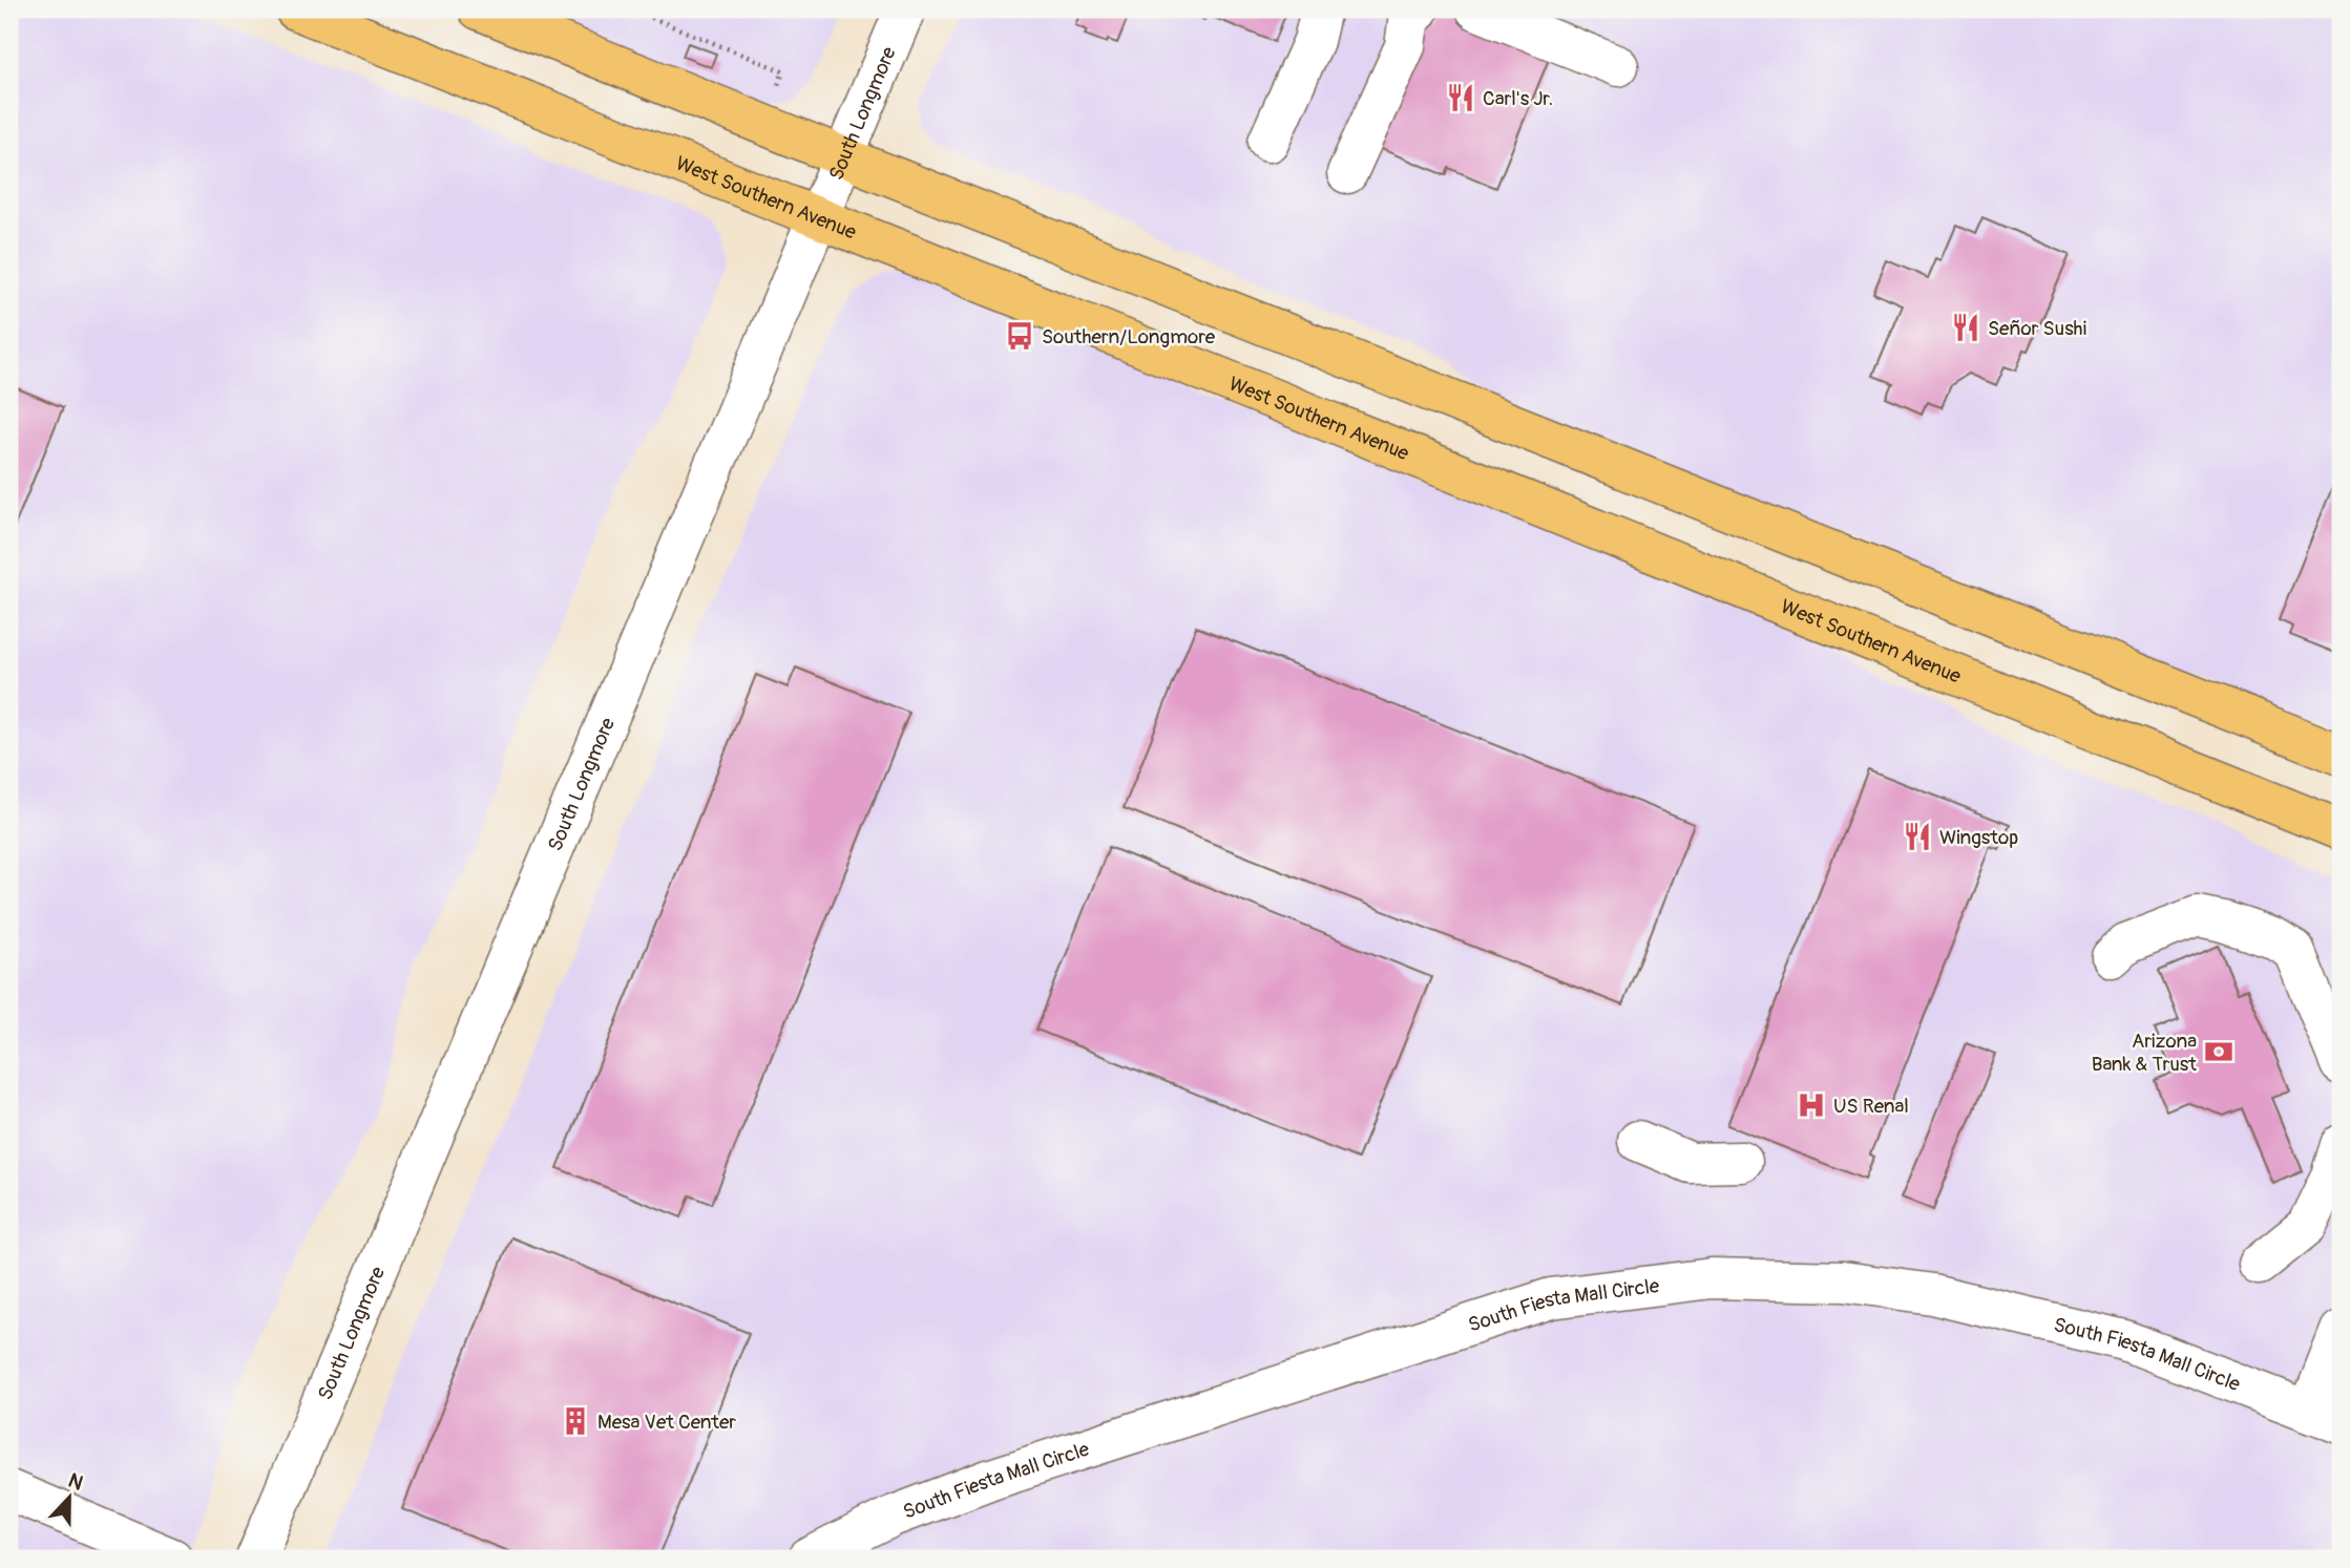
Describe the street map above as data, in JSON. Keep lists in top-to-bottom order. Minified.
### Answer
{"streets":{"main road":["West Southern Avenue"],"street":["South Longmore","South Fiesta Mall Circle"]},"crossings":[["South Longmore","West Southern Avenue"]],"places":{"restaurant":["Carl's Jr.","Señor Sushi","Wingstop"],"bus stop":["Southern/Longmore"],"bank":["Arizona Bank & Trust"],"hospital":["US Renal"],"building":["Mesa Vet Center"]},"north":"top"}
